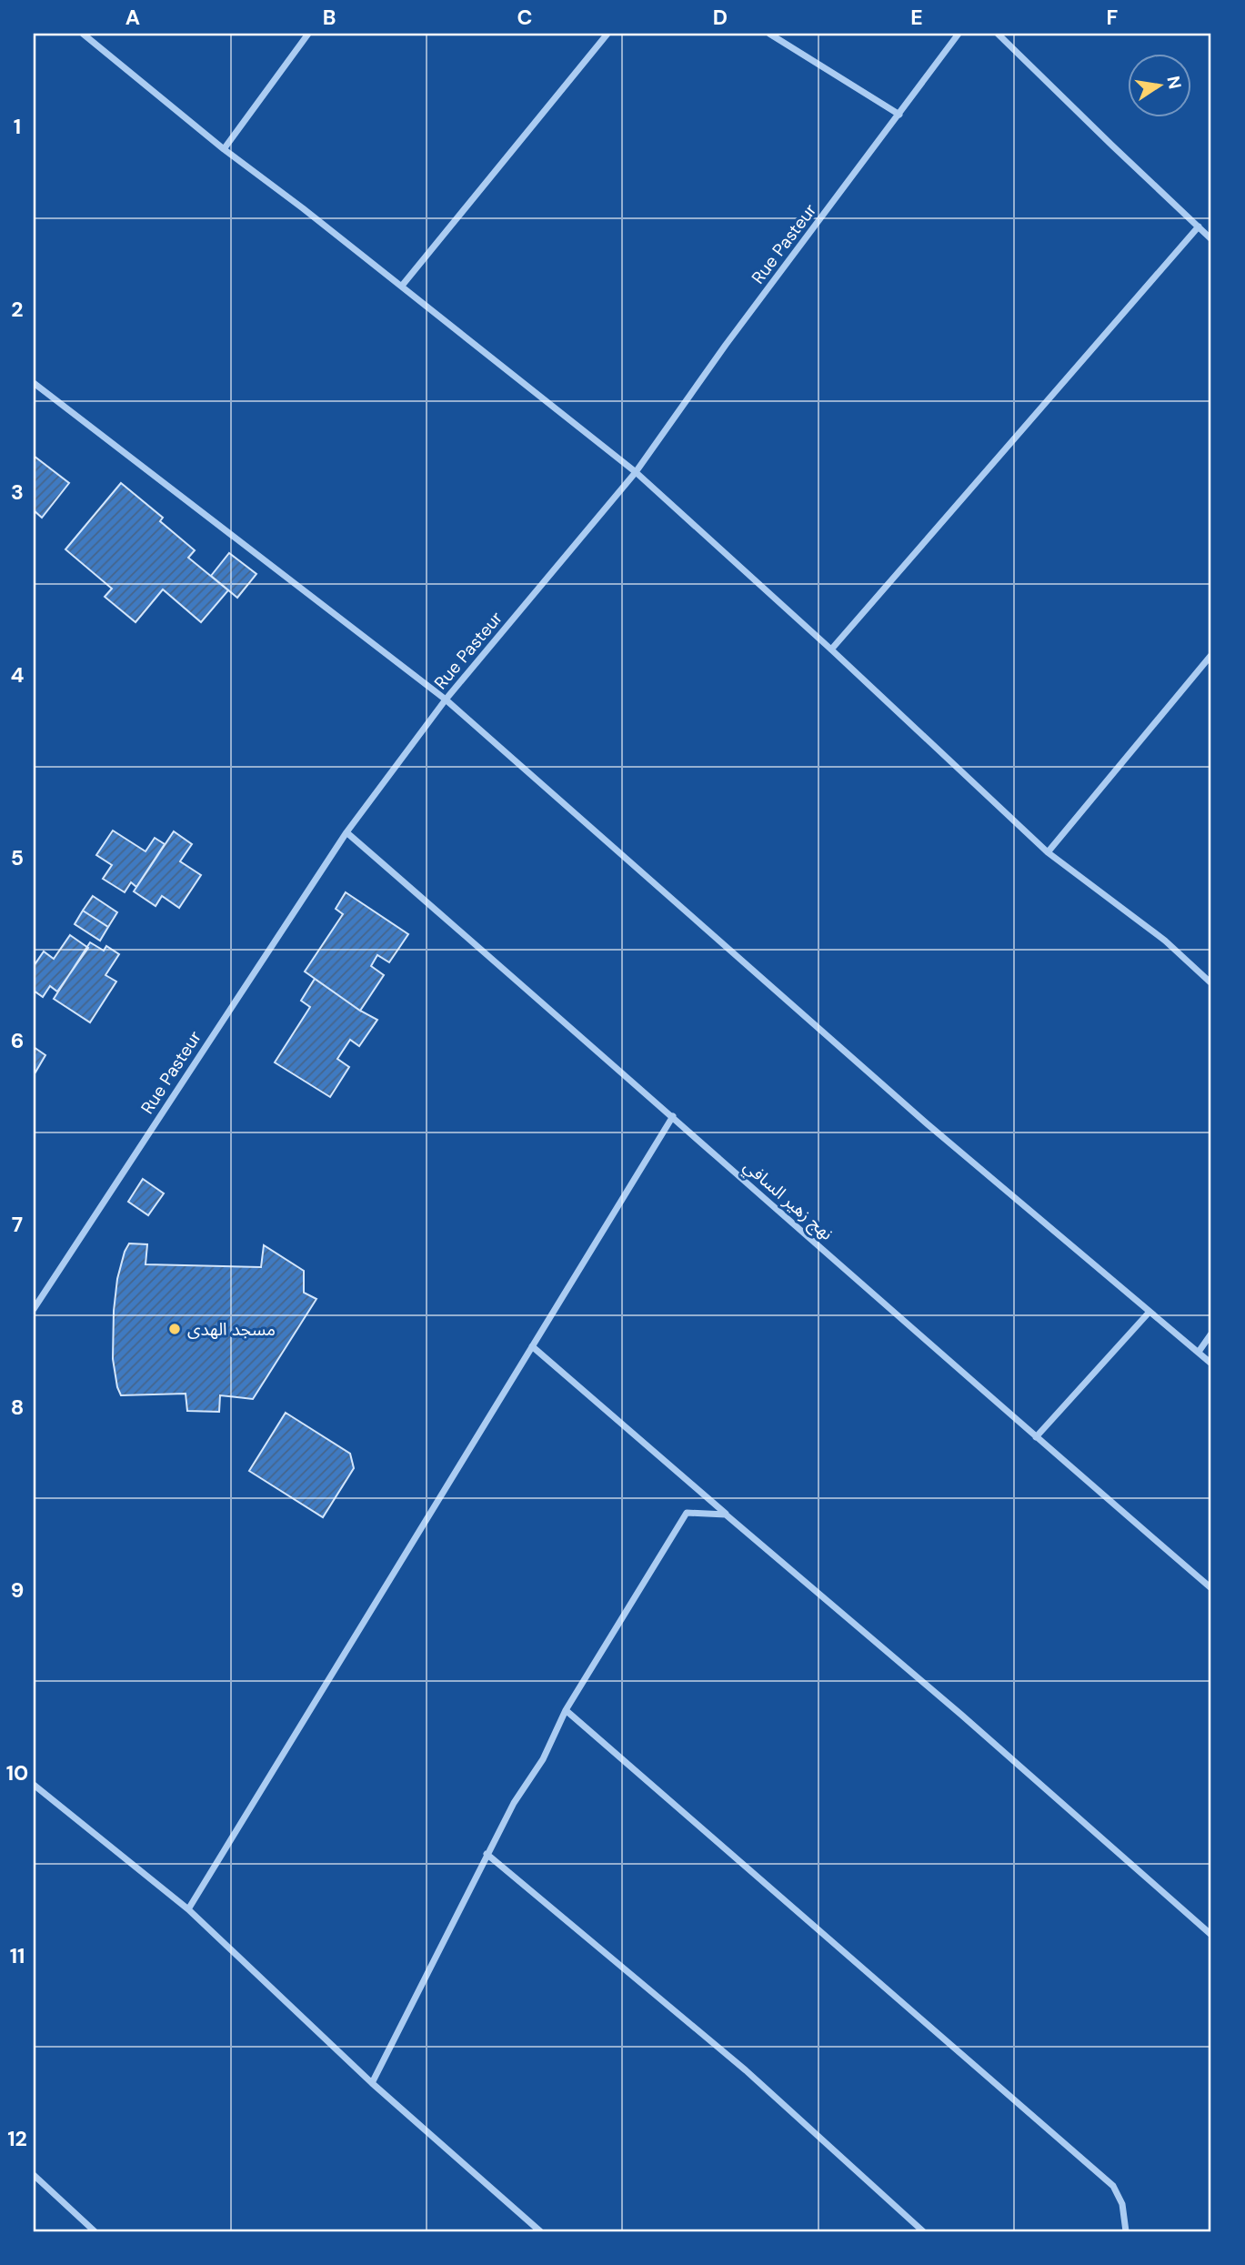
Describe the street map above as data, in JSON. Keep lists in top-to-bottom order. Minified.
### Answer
{"streets":{"street":["Rue Pasteur","نهج زهير السافي"]},"crossings":[["Rue Pasteur","نهج زهير السافي"]],"places":["مسجد الهدى"],"north":"right","grid":{"columns":["A","B","C","D","E","F"],"rows":["1","2","3","4","5","6","7","8","9","10","11","12"]}}
